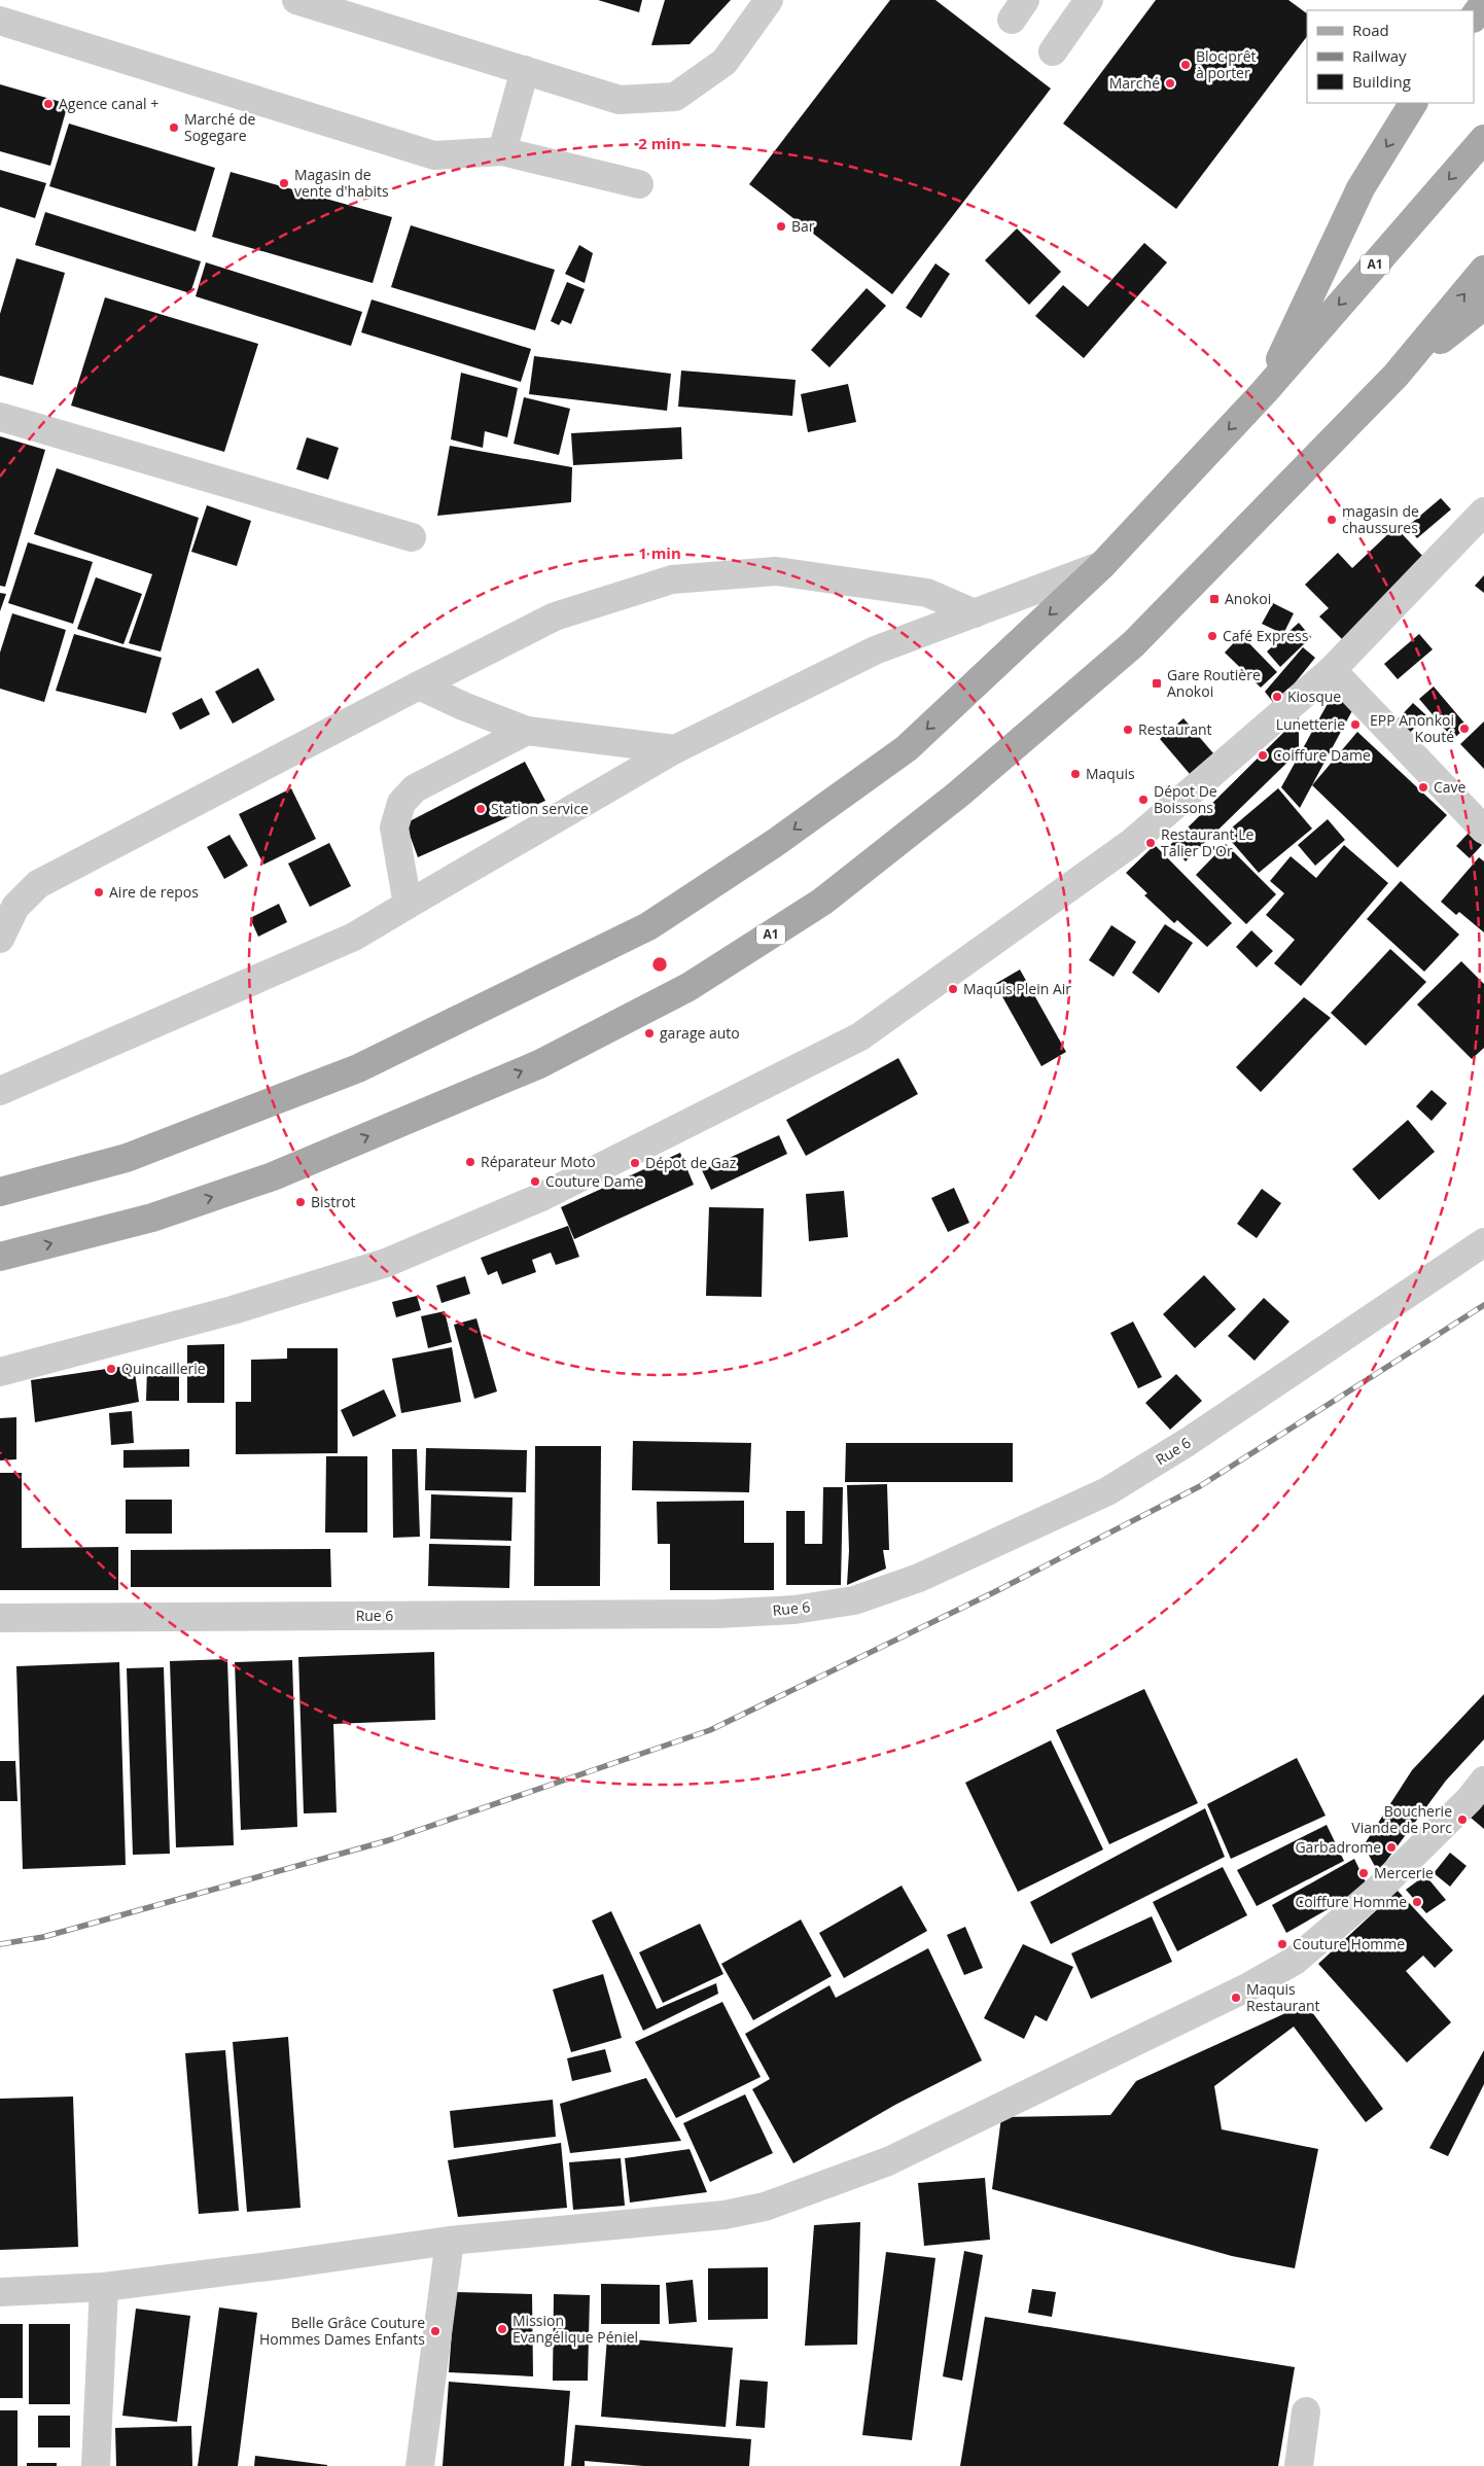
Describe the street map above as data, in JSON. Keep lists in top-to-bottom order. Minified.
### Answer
{"streets":{"main road":["A1"],"street":["Rue 6"]},"places":{"other":["Bloc prêt à porter","Marché","Agence canal +","Marché de Sogegare","Magasin de vente d'habits","Bar","magasin de chaussures","Café Express","Kiosque","Lunetterie","EPP Anonkoi Kouté","Restaurant","Coiffure Dame","Maquis","Cave","Dépot De Boissons","Station service","Restaurant Le Talier D'Or","Aire de repos","Maquis Plein Air","garage auto","Réparateur Moto","Dépot de Gaz","Couture Dame","Bistrot","Quincaillerie","Boucherie Viande de Porc","Garbadrome","Mercerie","Coiffure Homme","Couture Homme","Maquis Restaurant","Mission Evangélique Péniel","Belle Grâce Couture Hommes Dames Enfants"],"transit":["Anokoi","Gare Routière Anokoi"]},"legend":["Road","Railway","Building"],"rings":["2 min","1 min"]}
